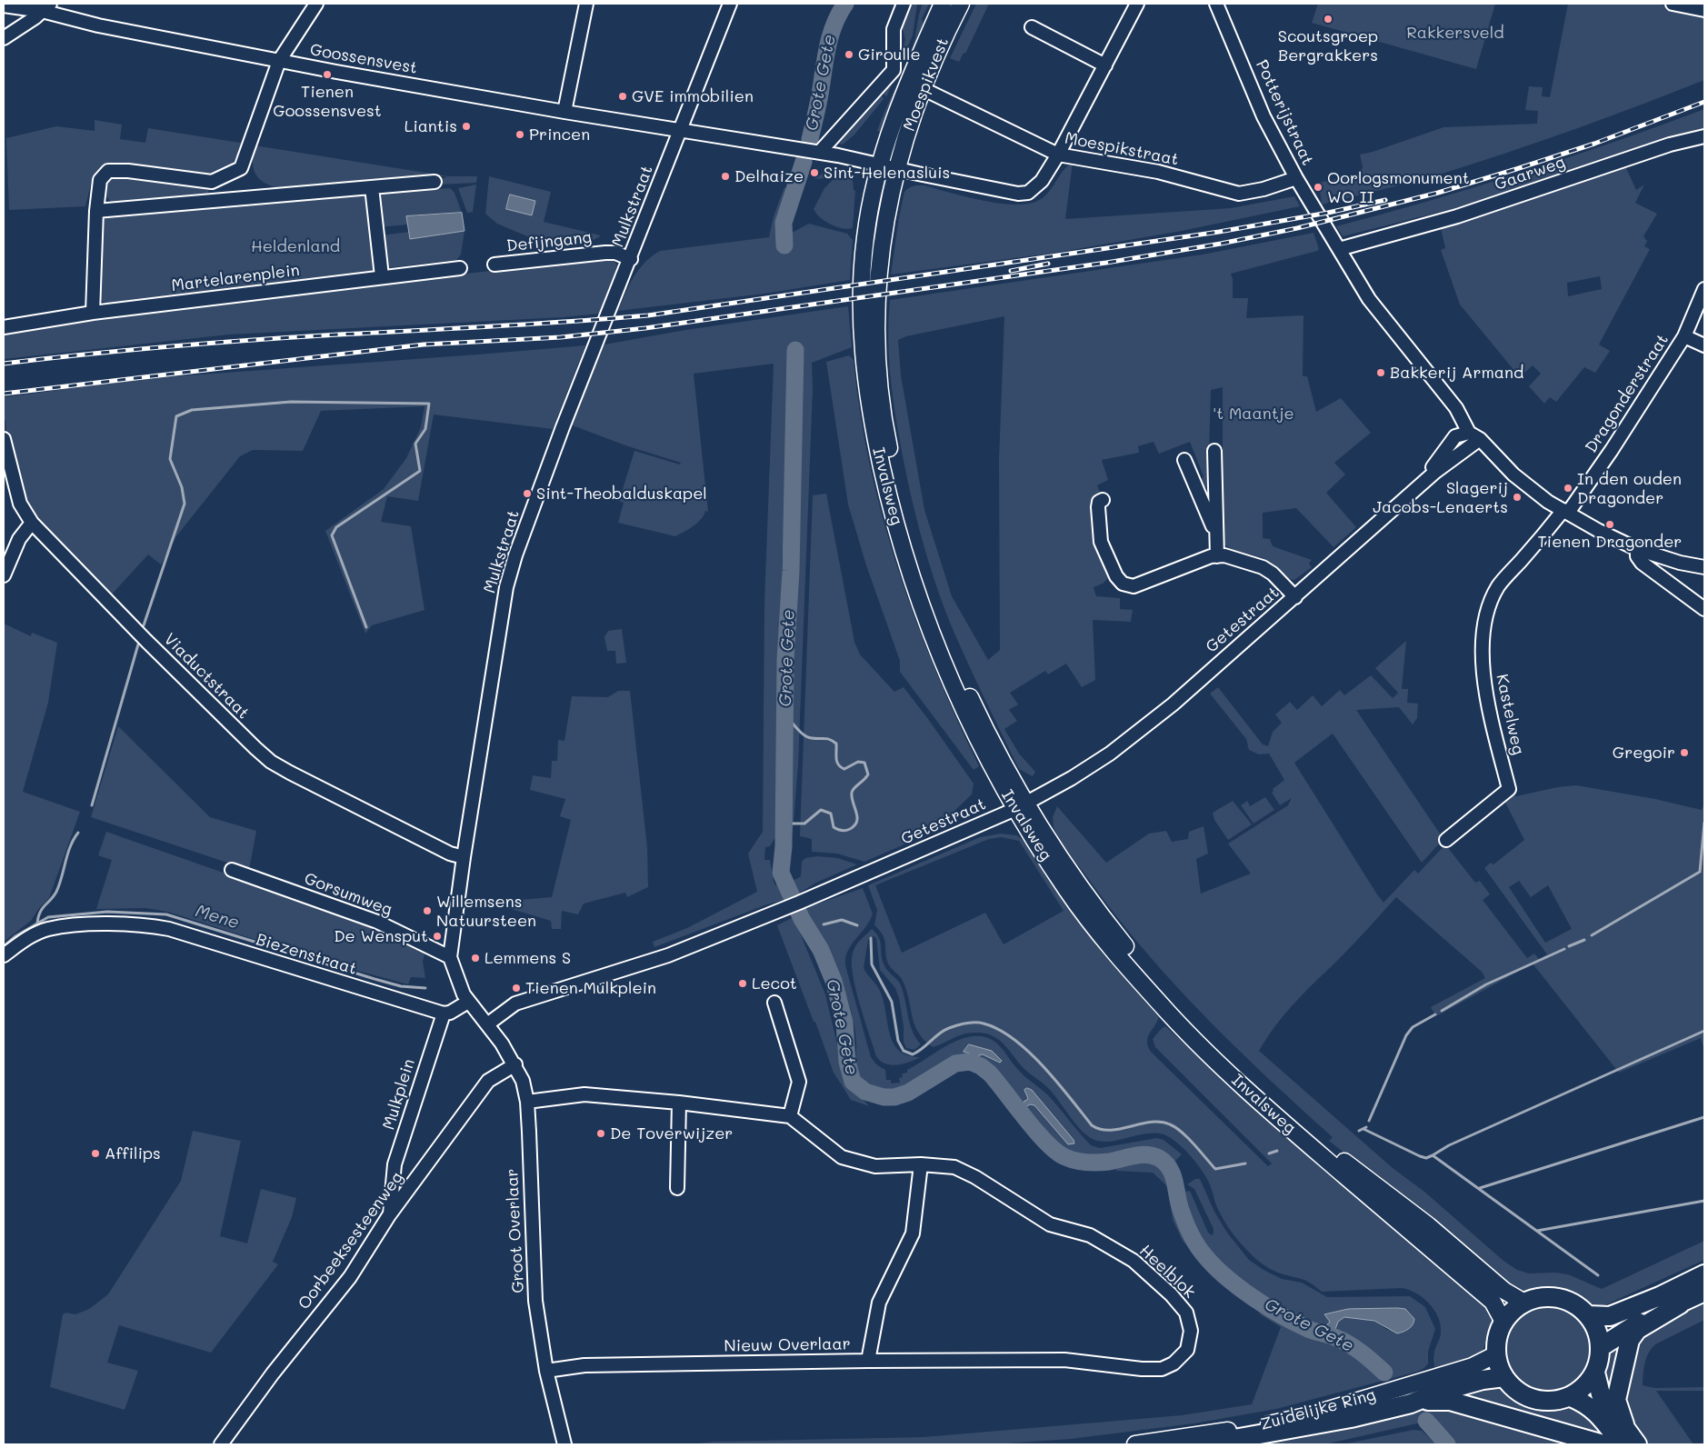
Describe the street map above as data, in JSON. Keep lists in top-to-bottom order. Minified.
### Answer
{"streets":{"highway":["Zuidelijke Ring"],"main road":["Moespikvest","Invalsweg"],"street":["Goossensvest","Potterijstraat","Moespikstraat","Gaarweg","Mulkstraat","Defijngang","Martelarenplein","Dragonderstraat","Getestraat","Viaductstraat","Kastelweg","Gorsumweg","Biezenstraat","Mulkplein","Groot Overlaar","Oorbeeksesteenweg","Heelblok","Nieuw Overlaar"]},"crossings":[["Goossensvest","Moespikvest"],["Goossensvest","Moespikstraat"],["Goossensvest","Mulkstraat"],["Goossensvest","Invalsweg"],["Moespikvest","Moespikstraat"],["Moespikvest","Invalsweg"],["Potterijstraat","Moespikstraat"],["Potterijstraat","Gaarweg"],["Potterijstraat","Dragonderstraat"],["Potterijstraat","Getestraat"],["Potterijstraat","Kastelweg"],["Mulkstraat","Defijngang"],["Mulkstraat","Getestraat"],["Mulkstraat","Viaductstraat"],["Mulkstraat","Gorsumweg"],["Mulkstraat","Groot Overlaar"],["Dragonderstraat","Kastelweg"],["Invalsweg","Getestraat"],["Invalsweg","Zuidelijke Ring"],["Getestraat","Groot Overlaar"],["Biezenstraat","Mulkplein"],["Mulkplein","Oorbeeksesteenweg"],["Groot Overlaar","Oorbeeksesteenweg"],["Groot Overlaar","Nieuw Overlaar"],["Heelblok","Nieuw Overlaar"]],"water":["Grote Gete","Mene"],"parks":["Rakkersveld","Heldenland","'t Maantje"],"places":["Scoutsgroep Bergrakkers","Giroulle","Tienen Goossensvest","GVE immobilien","Liantis","Princen","Sint-Helenasluis","Delhaize","Oorlogsmonument WO II","Bakkerij Armand","In den ouden Dragonder","Sint-Theobalduskapel","Slagerij Jacobs-Lenaerts","Tienen Dragonder","Gregoir","Willemsens Natuursteen","De Wensput","Lemmens S","Lecot","Tienen Mulkplein","De Toverwijzer","Affilips"]}
